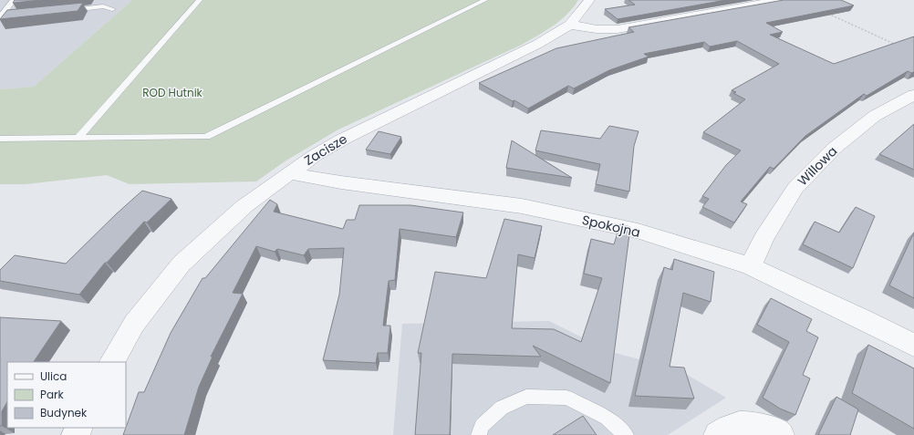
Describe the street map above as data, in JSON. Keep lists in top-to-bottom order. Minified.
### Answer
{"streets":{"street":["Zacisze","Willowa","Spokojna"]},"crossings":[["Zacisze","Spokojna"],["Willowa","Spokojna"]],"parks":["ROD Hutnik"],"legend":["Ulica","Park","Budynek"]}
